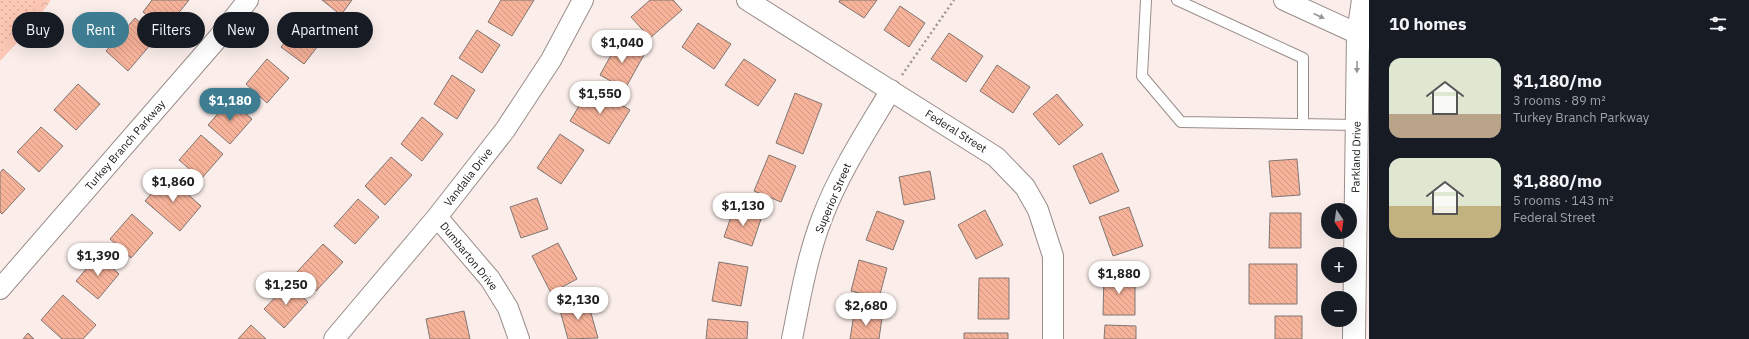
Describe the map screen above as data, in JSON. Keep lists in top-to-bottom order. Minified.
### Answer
{"streets":{"street":["Federal Street","Turkey Branch Parkway","Parkland Drive","Vandalia Drive","Superior Street","Dumbarton Drive"]},"crossings":[["Federal Street","Superior Street"],["Vandalia Drive","Dumbarton Drive"]],"north":"bottom","page":{"heading":"10 homes","chip":["Buy","Rent","Filters","New","Apartment"],"price":["$1,040","$1,550","$1,180","$1,860","$1,130","$1,390","$1,880","$1,250","$2,130","$2,680"],"list":[{"name":"$1,180/mo","note":"3 rooms · 89 m² · Turkey Branch Parkway"},{"name":"$1,880/mo","note":"5 rooms · 143 m² · Federal Street"}],"map_buttons":["+","−"]}}
